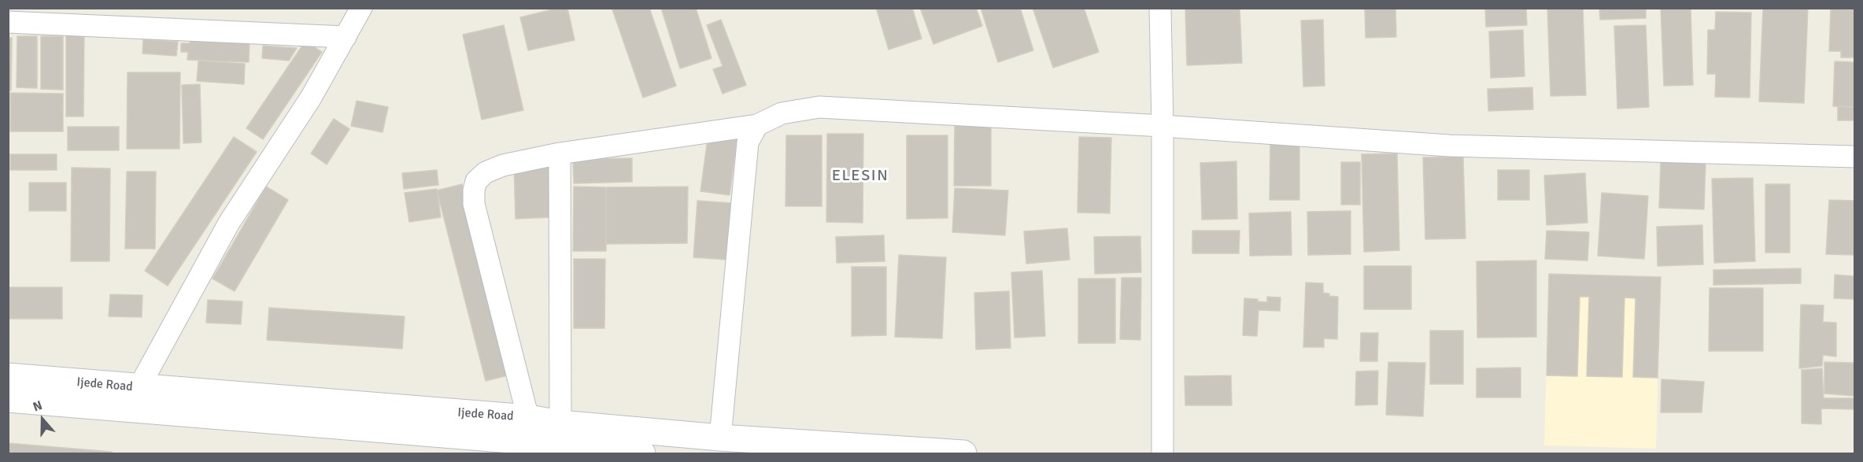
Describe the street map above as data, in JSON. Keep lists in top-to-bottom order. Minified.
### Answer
{"streets":{"main road":["Ijede Road"]},"districts":["ELESIN"],"north":"top"}
